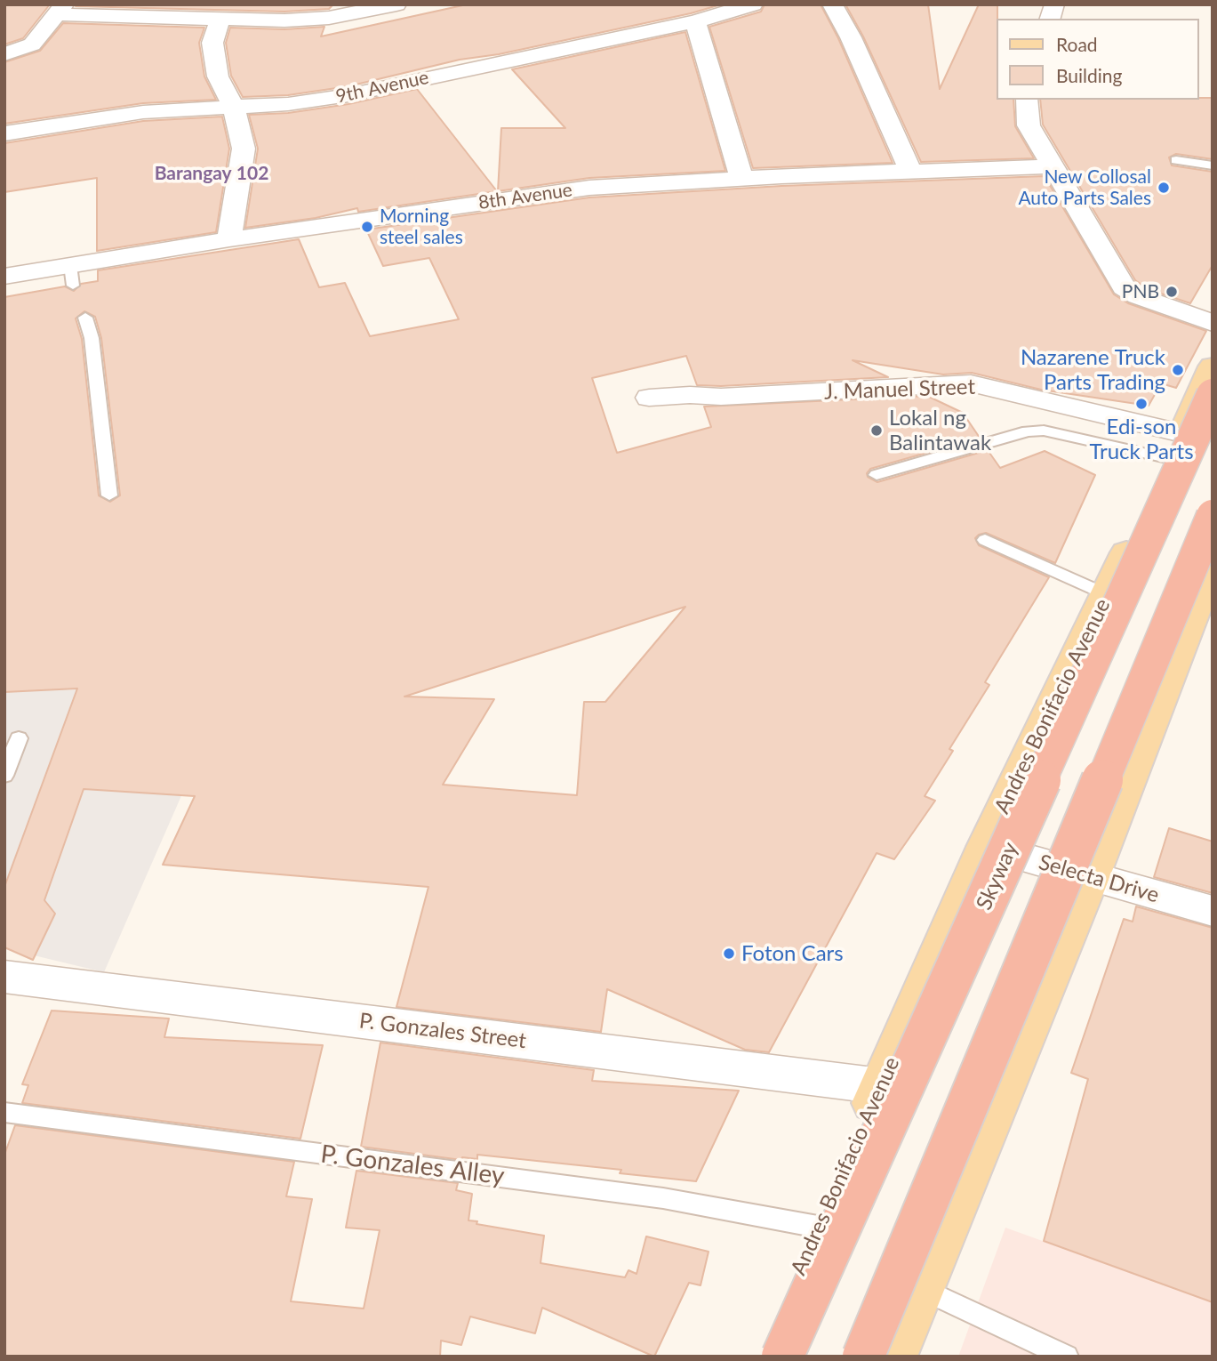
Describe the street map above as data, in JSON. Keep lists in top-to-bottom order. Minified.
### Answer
{"streets":{"highway":["Skyway"],"main road":["Andres Bonifacio Avenue"],"street":["9th Avenue","8th Avenue","J. Manuel Street","Selecta Drive","P. Gonzales Street"],"lane":["P. Gonzales Alley"]},"crossings":[["J. Manuel Street","Andres Bonifacio Avenue"],["Andres Bonifacio Avenue","Selecta Drive"],["Andres Bonifacio Avenue","P. Gonzales Street"],["Andres Bonifacio Avenue","P. Gonzales Alley"]],"districts":["Barangay 102"],"places":["New Collosal Auto Parts Sales","Morning steel sales","PNB","Nazarene Truck Parts Trading","Edi-son Truck Parts","Lokal ng Balintawak","Foton Cars"],"legend":["Road","Building"]}
